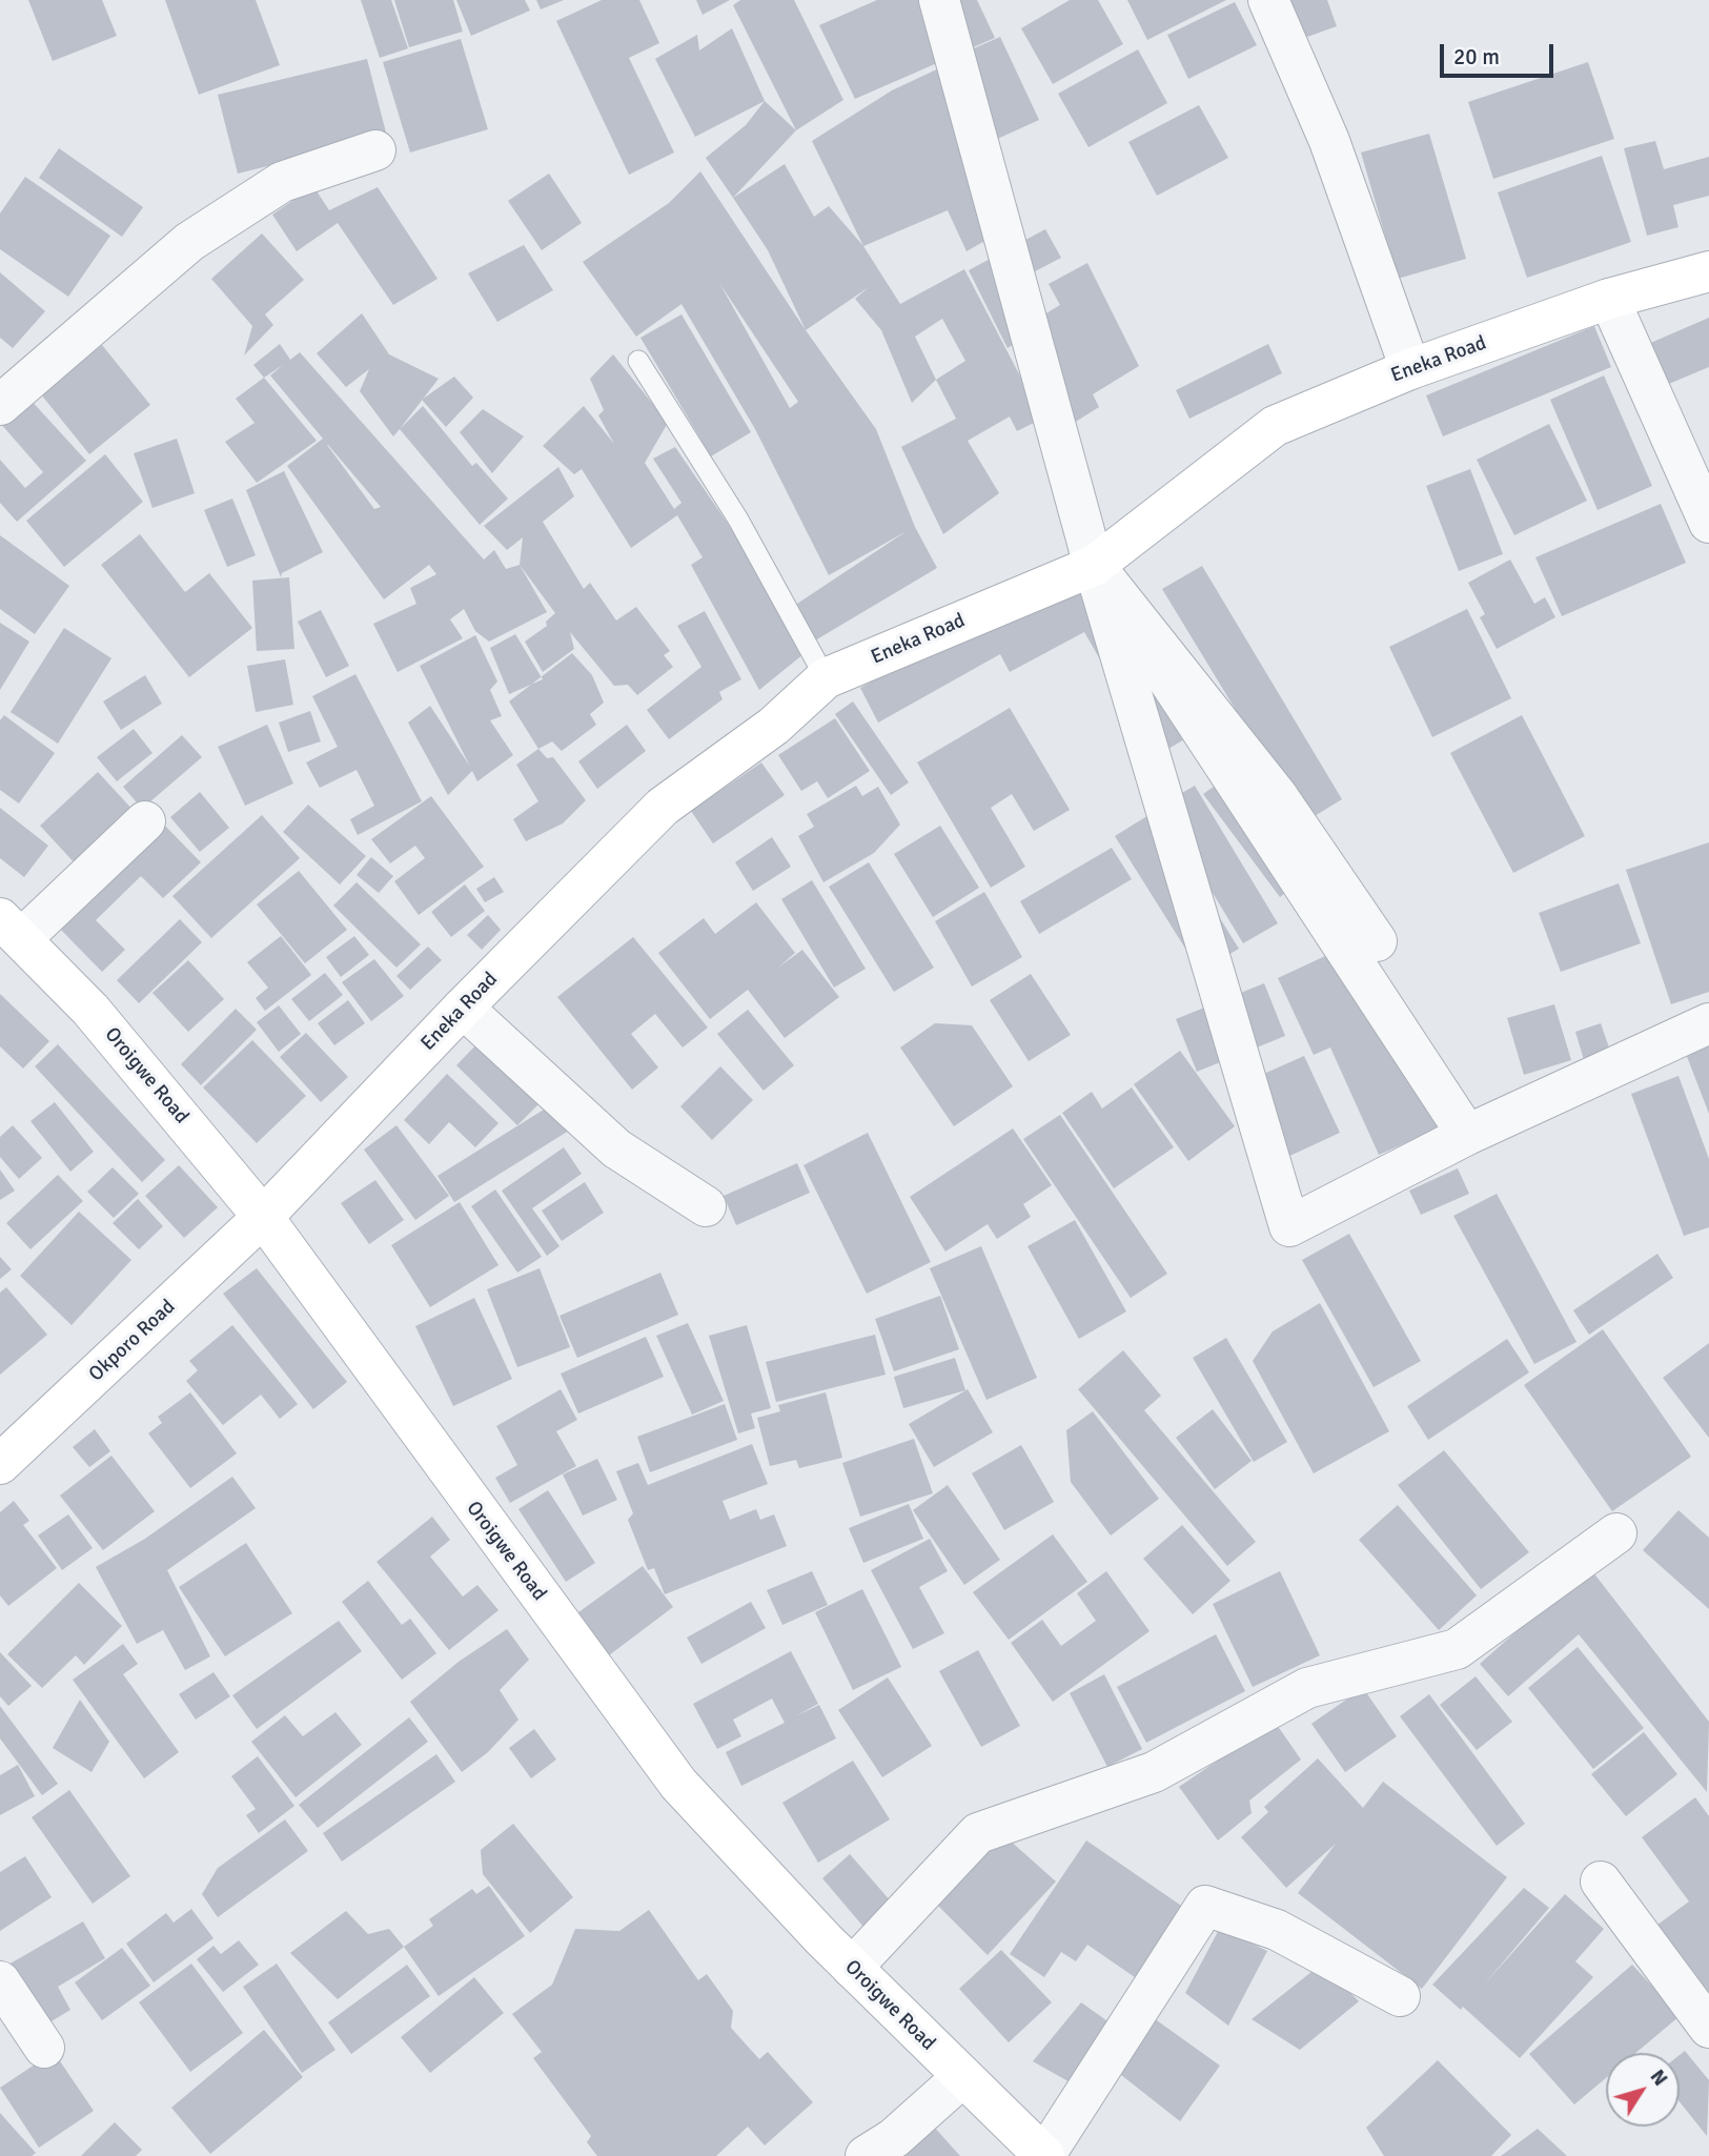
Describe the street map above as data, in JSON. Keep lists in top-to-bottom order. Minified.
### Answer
{"streets":{"main road":["Eneka Road","Oroigwe Road","Okporo Road"]},"crossings":[["Eneka Road","Oroigwe Road"],["Eneka Road","Okporo Road"],["Oroigwe Road","Okporo Road"]],"scale_bar":"20 m","north":"top right"}
